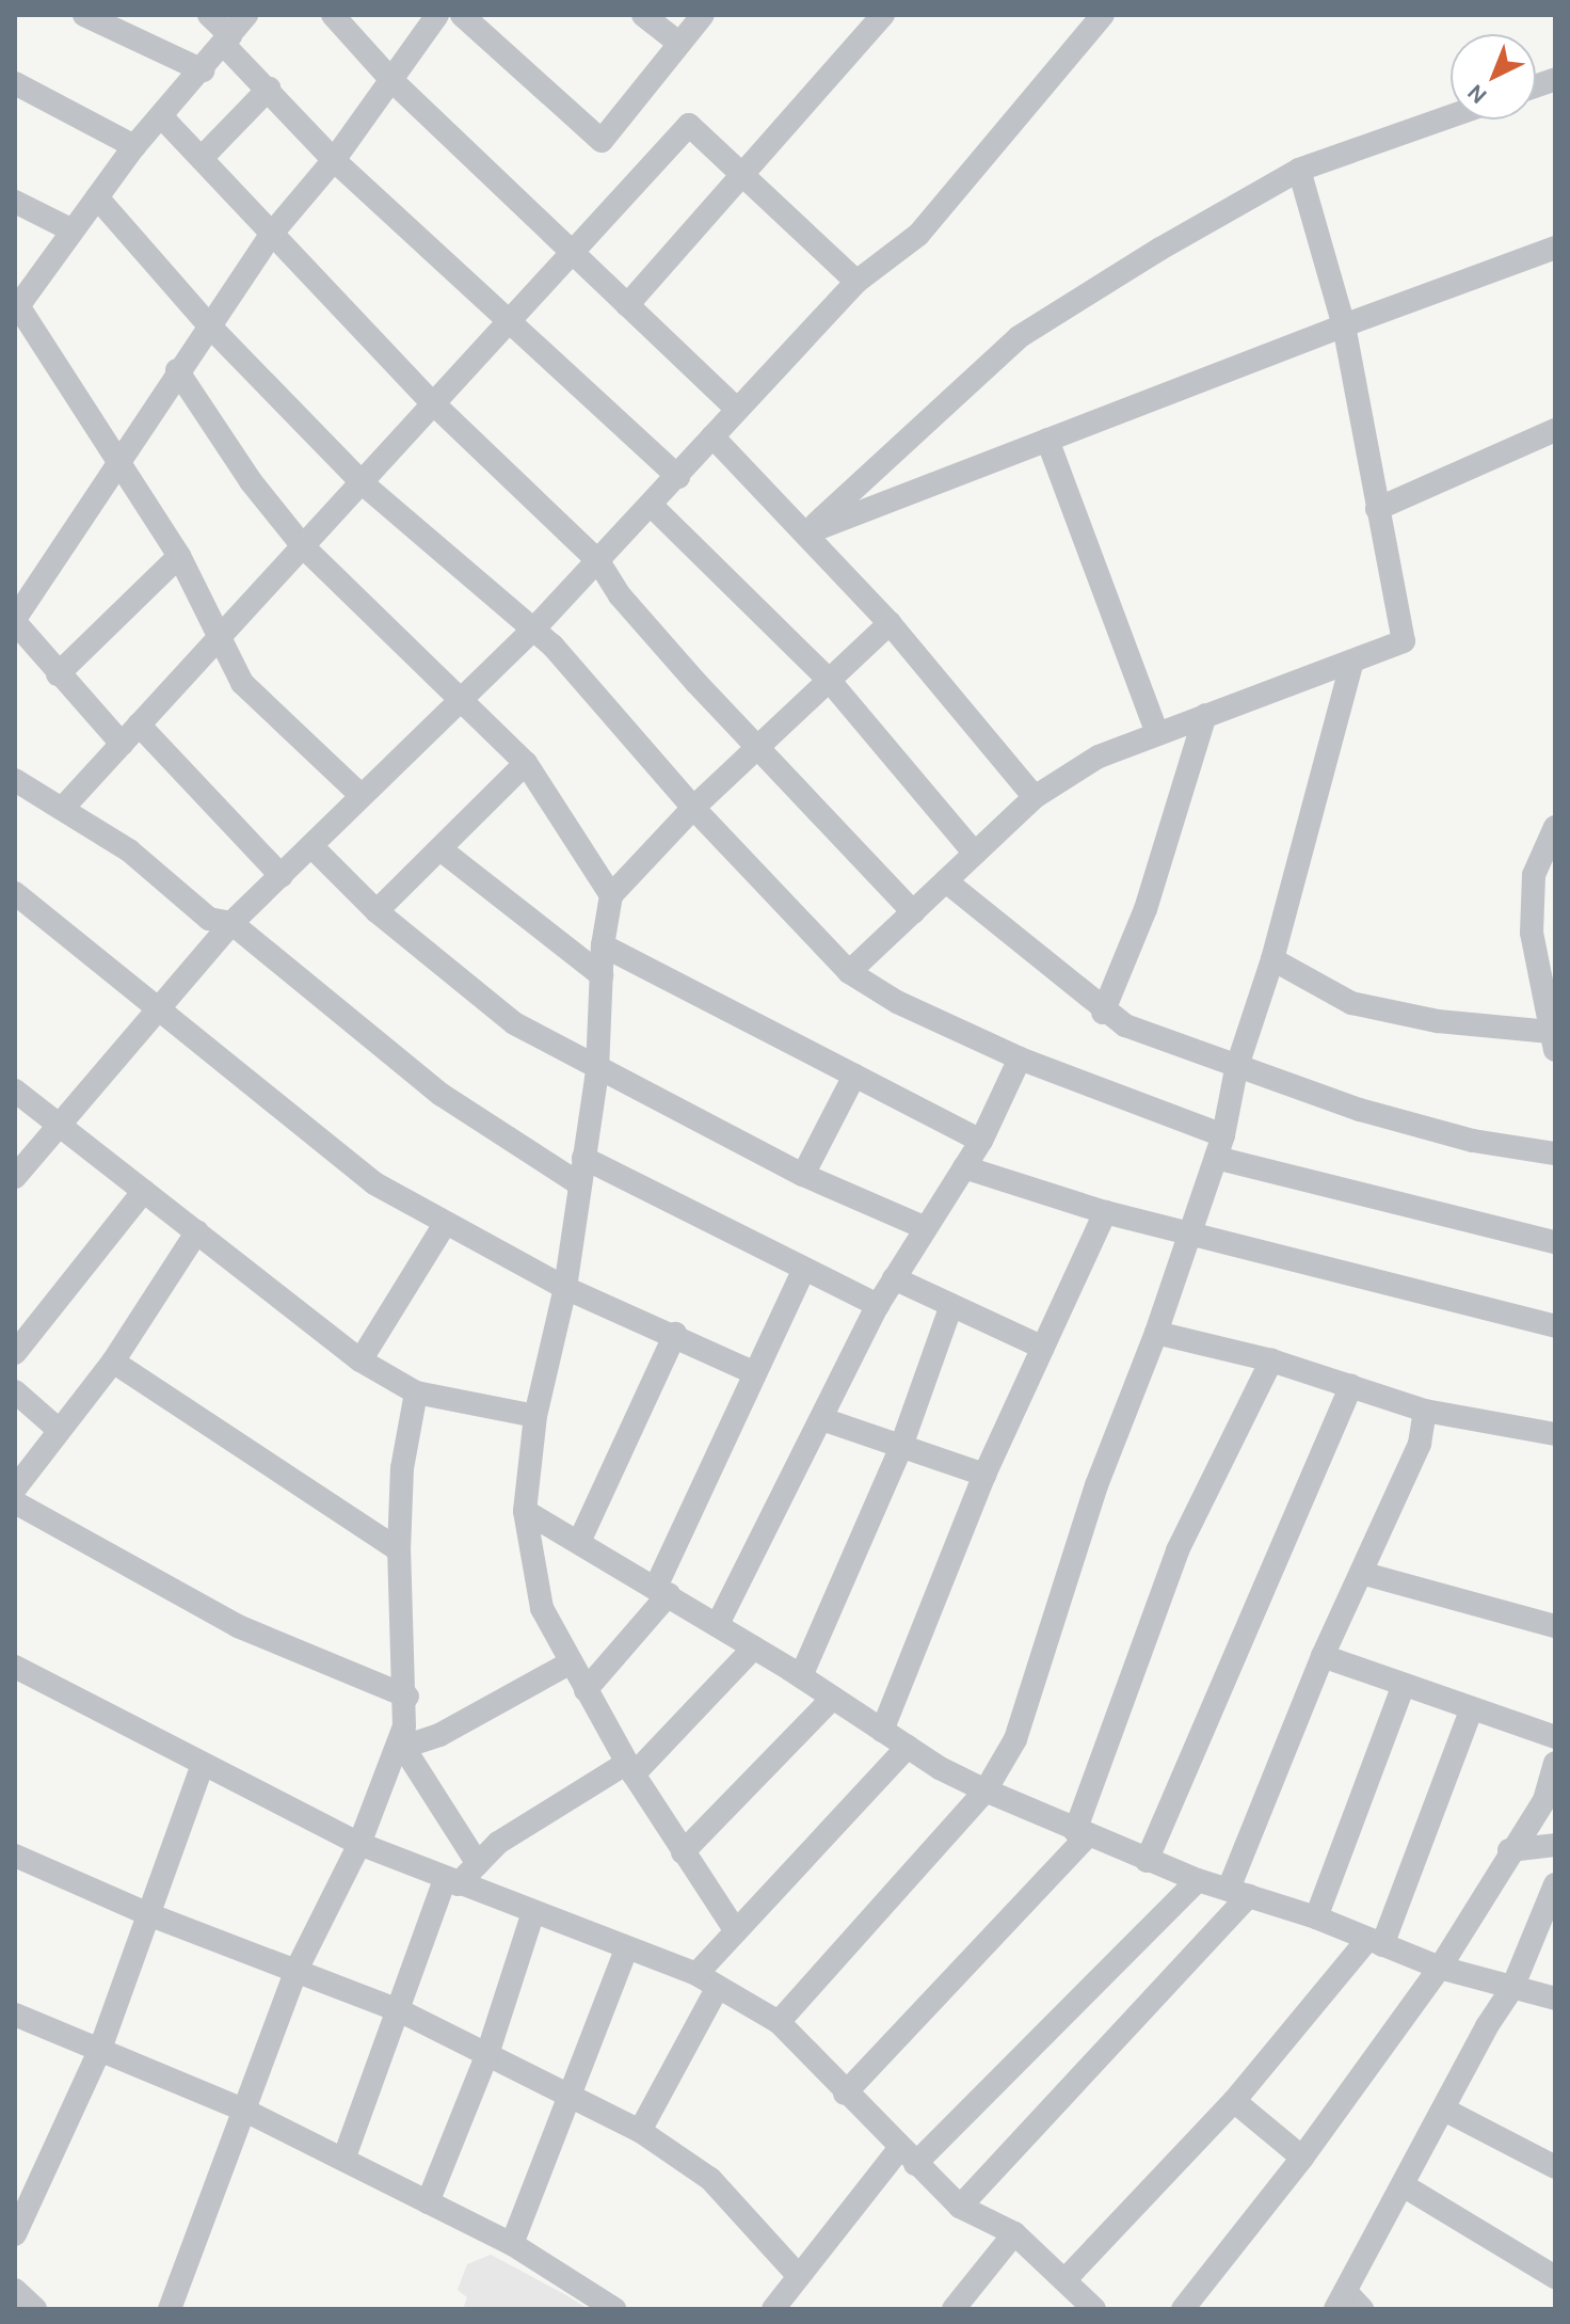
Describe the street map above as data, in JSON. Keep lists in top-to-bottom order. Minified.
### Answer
{"north":"bottom left"}
